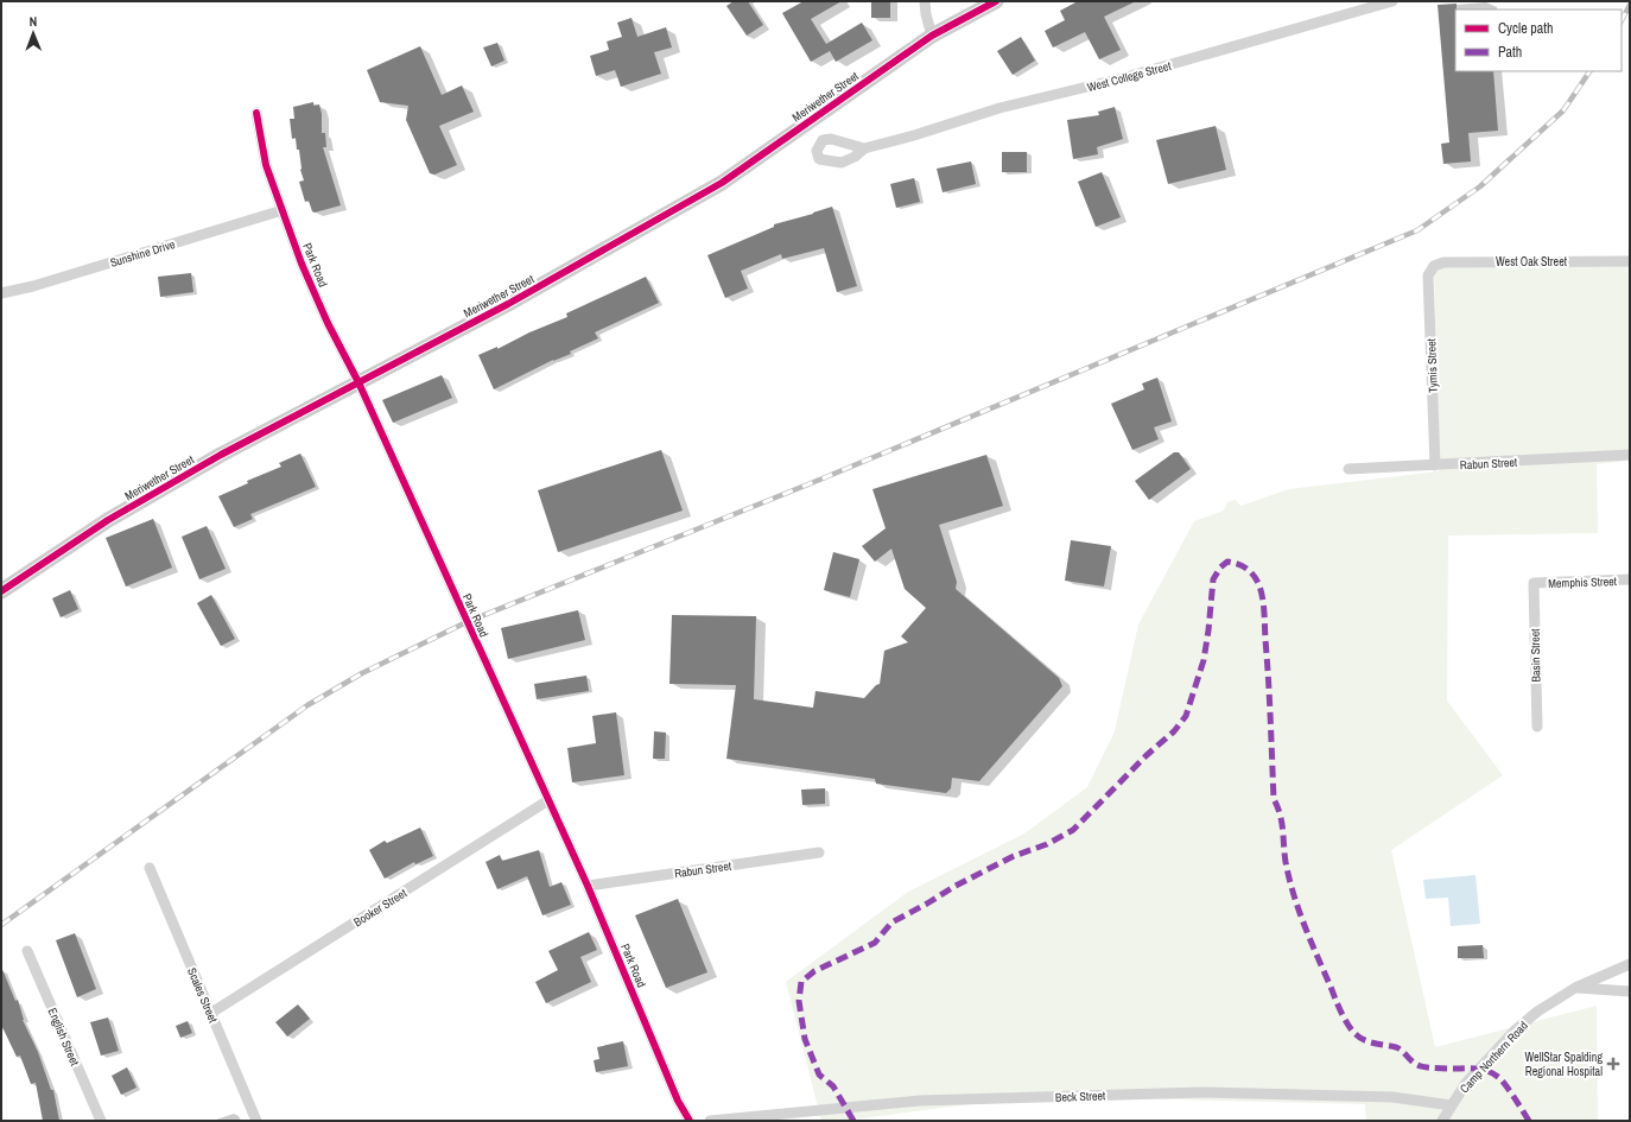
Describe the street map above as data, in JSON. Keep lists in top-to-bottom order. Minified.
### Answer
{"streets":{"street":["West College Street","Meriwether Street","Sunshine Drive","West Oak Street","Park Road","Tymis Street","Rabun Street","Memphis Street","Basin Street","Booker Street","Scales Street","English Street","Camp Northern Road","Beck Street"]},"crossings":[["Meriwether Street","Park Road"],["Sunshine Drive","Park Road"],["West Oak Street","Tymis Street"],["Park Road","Rabun Street"],["Park Road","Booker Street"],["Tymis Street","Rabun Street"],["Memphis Street","Basin Street"],["Booker Street","Scales Street"],["Camp Northern Road","Beck Street"]],"places":{"health":["WellStar Spalding Regional Hospital"]},"legend":["Cycle path","Path"],"north":"top"}
